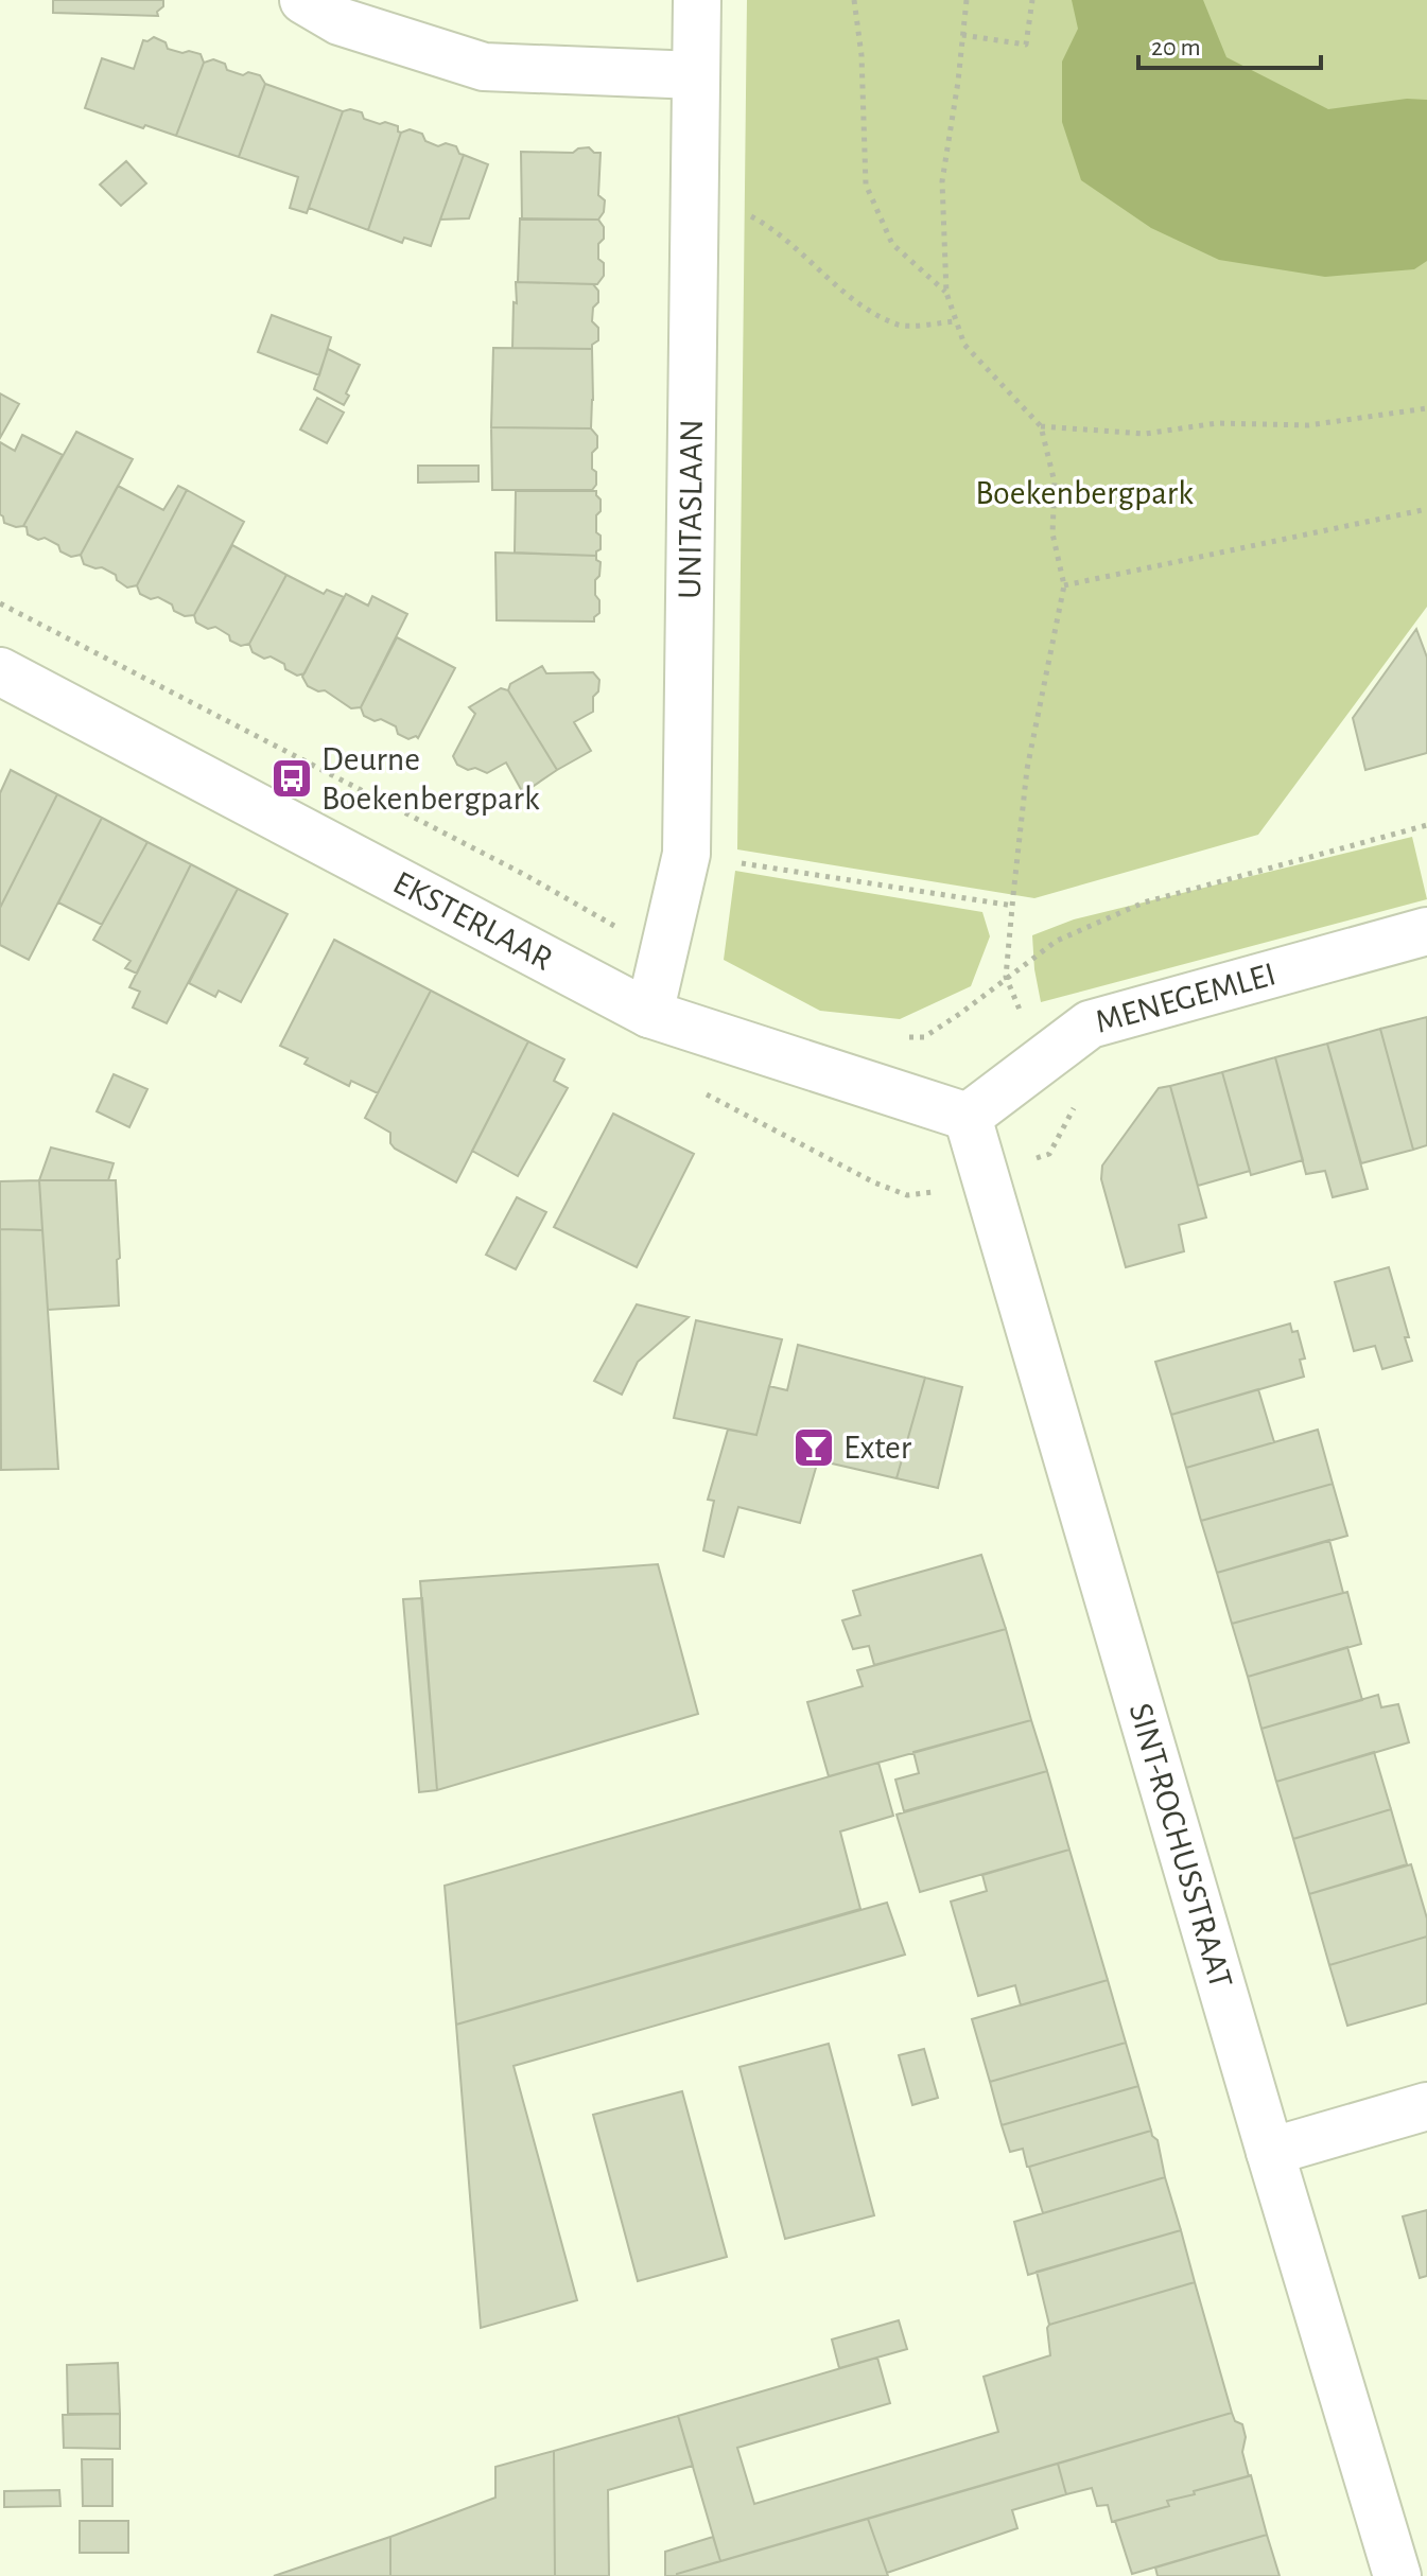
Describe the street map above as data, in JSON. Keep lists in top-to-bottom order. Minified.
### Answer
{"streets":{"street":["UNITASLAAN","EKSTERLAAR","MENEGEMLEI","SINT-ROCHUSSTRAAT"]},"crossings":[["UNITASLAAN","EKSTERLAAR"],["EKSTERLAAR","MENEGEMLEI"],["EKSTERLAAR","SINT-ROCHUSSTRAAT"],["MENEGEMLEI","SINT-ROCHUSSTRAAT"]],"parks":["Boekenbergpark"],"places":{"bus stop":["Deurne Boekenbergpark"],"bar":["Exter"]},"scale_bar":"20 m"}
